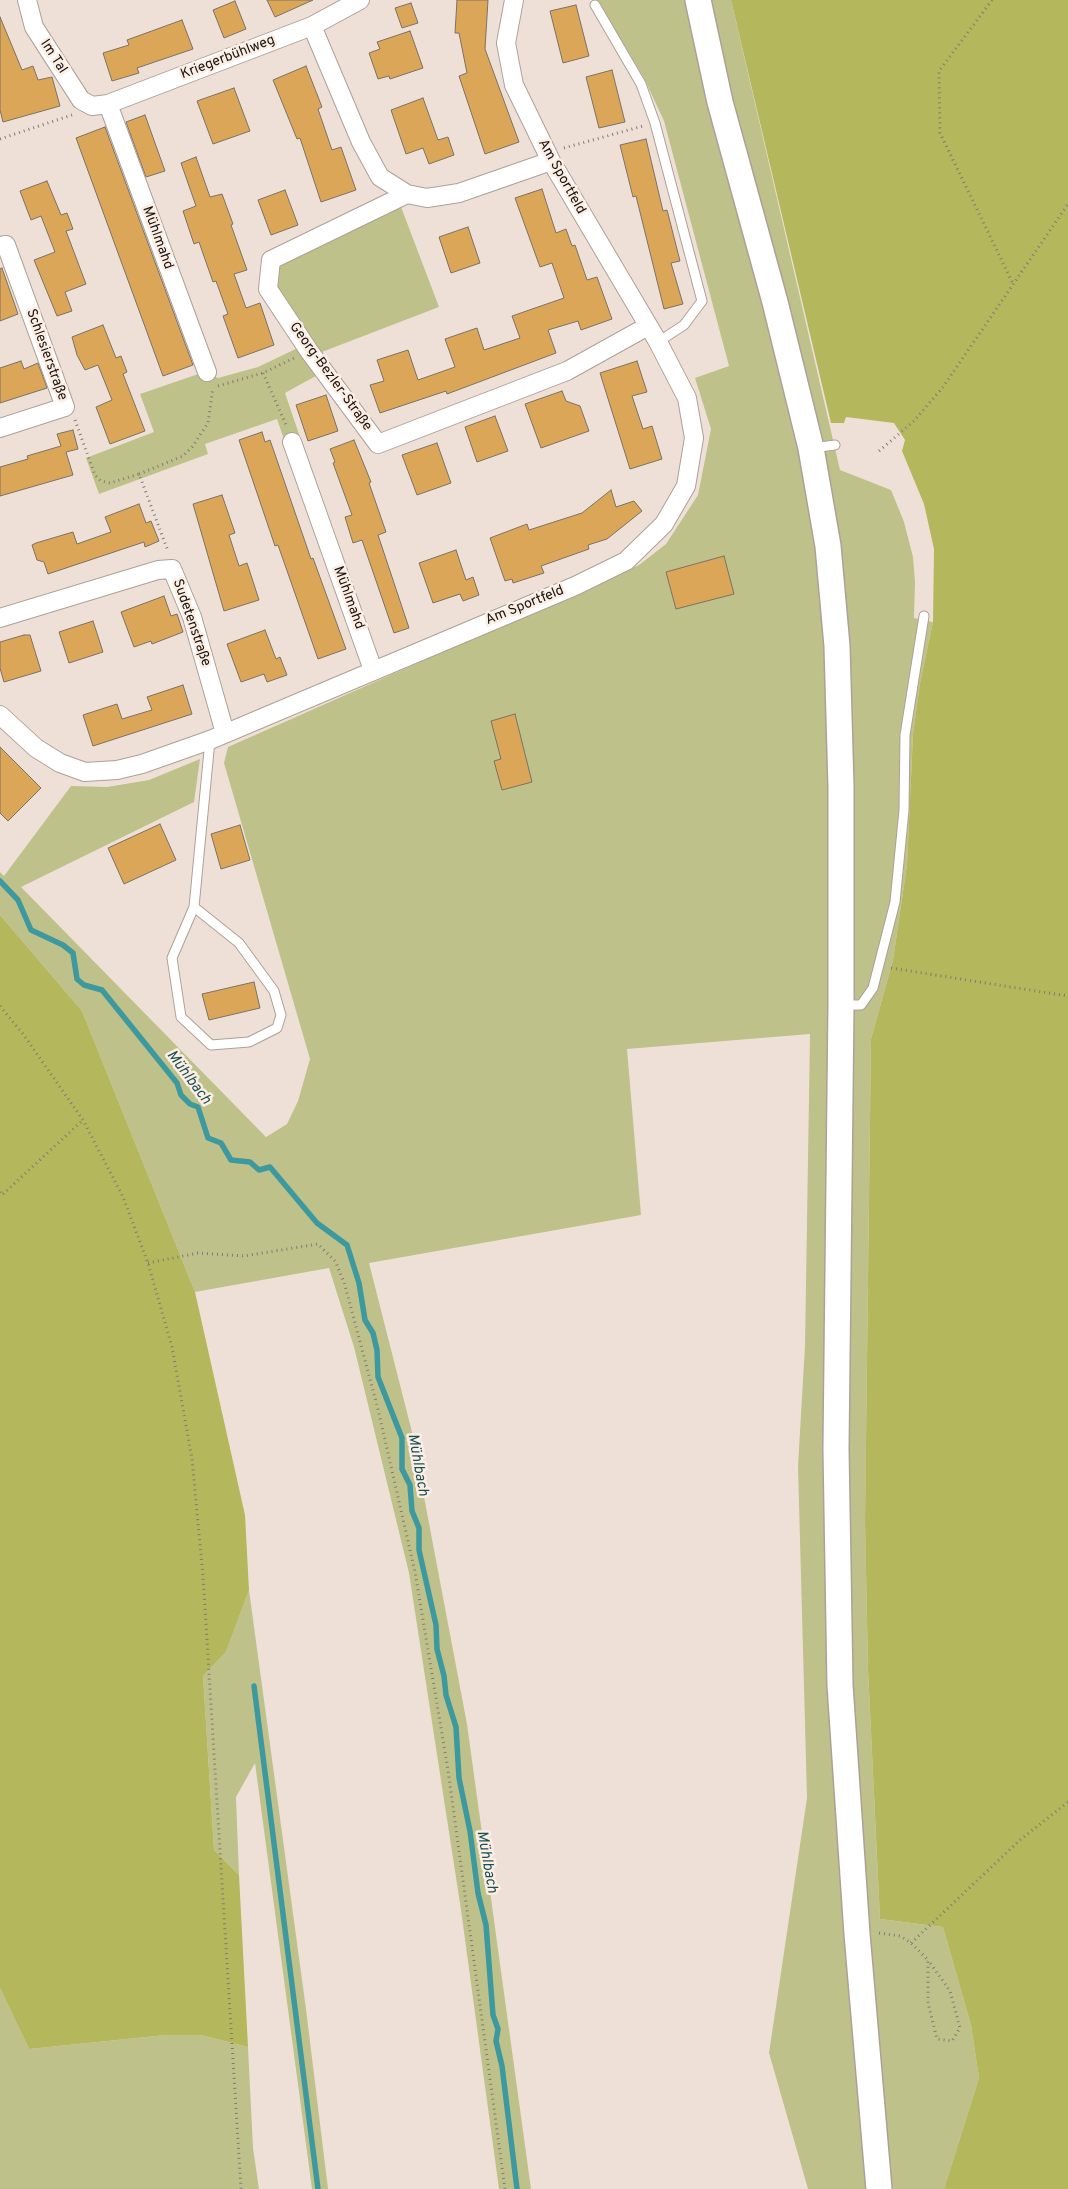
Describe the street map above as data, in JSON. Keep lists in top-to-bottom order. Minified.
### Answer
{"streets":{"street":["Im Tal","Kriegerbühlweg","Am Sportfeld","Mühlmahd","Schlesierstraße","Georg-Bezler-Straße","Sudetenstraße"]},"crossings":[["Im Tal","Kriegerbühlweg"],["Im Tal","Mühlmahd"],["Kriegerbühlweg","Mühlmahd"],["Am Sportfeld","Mühlmahd"],["Am Sportfeld","Georg-Bezler-Straße"],["Am Sportfeld","Sudetenstraße"]],"water":["Mühlbach"]}
